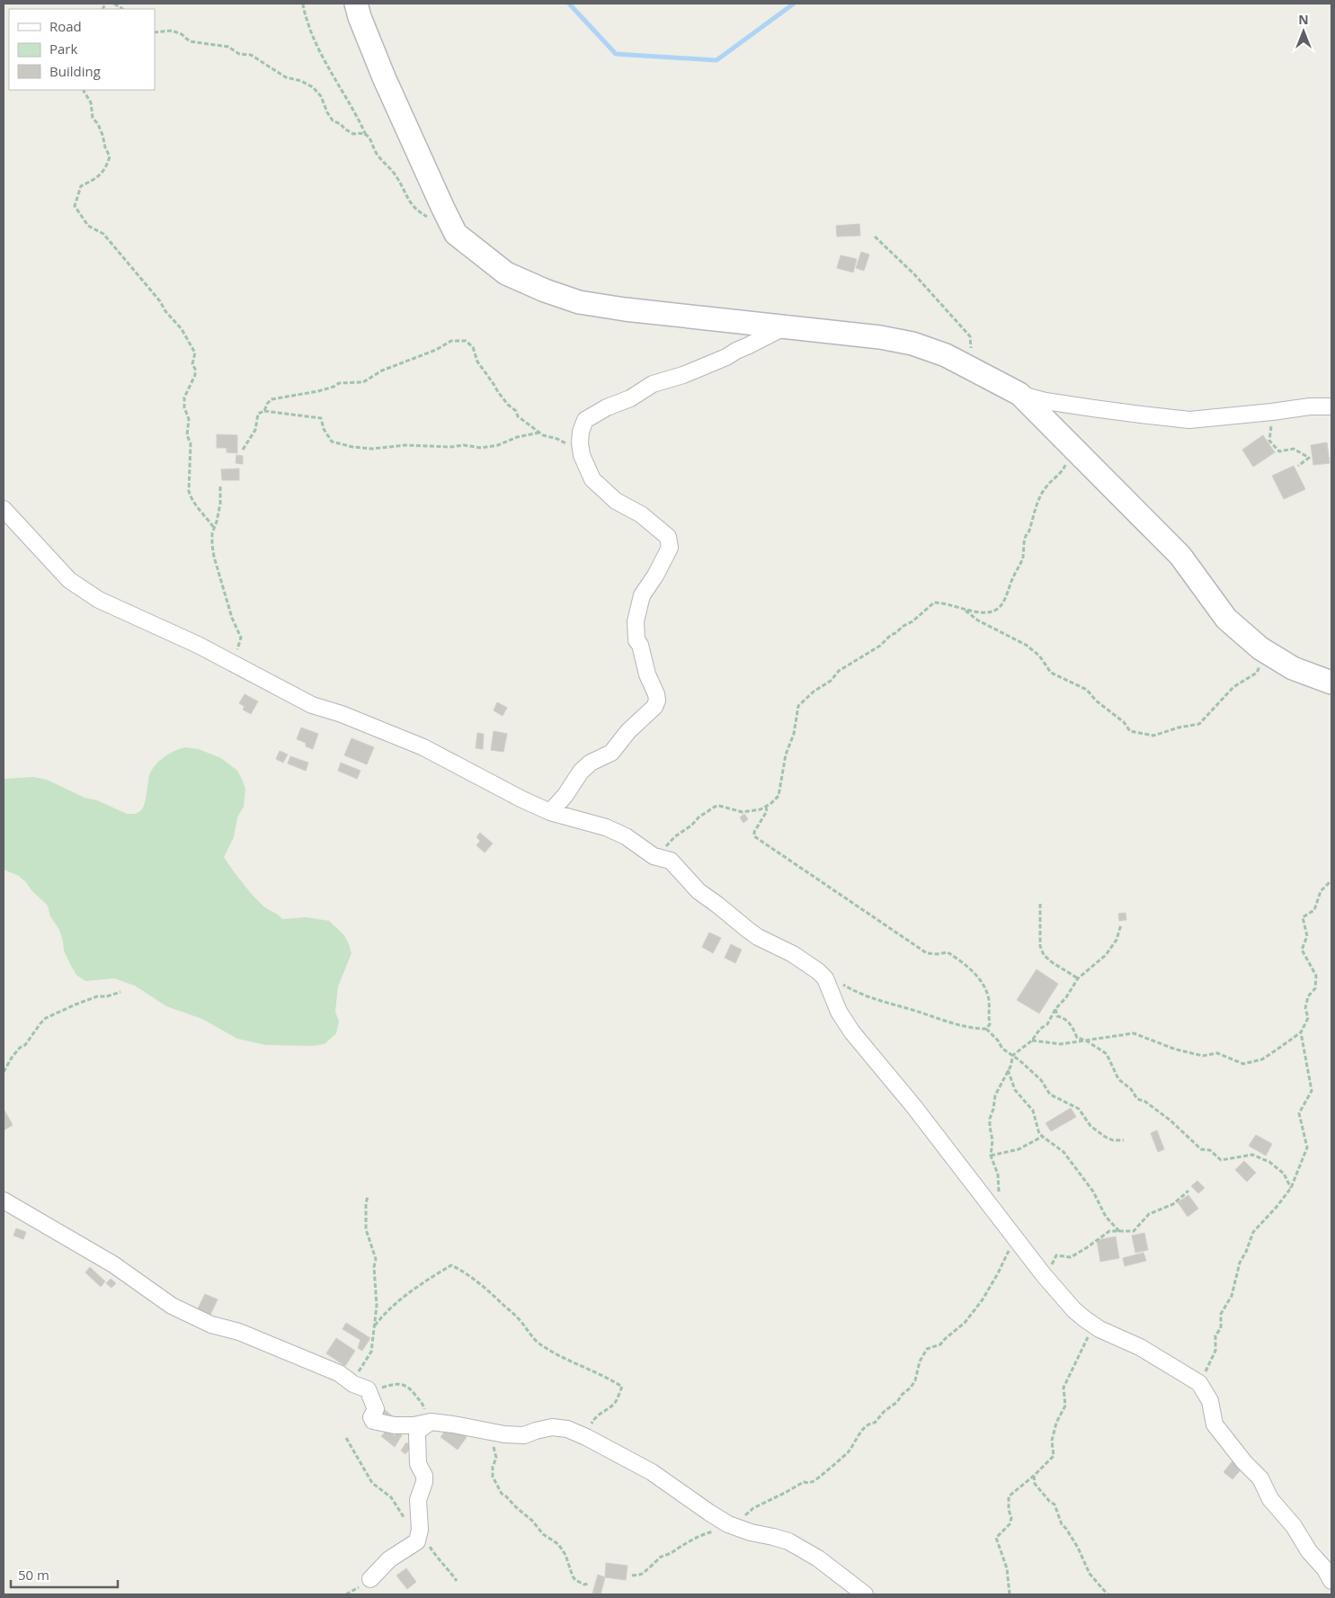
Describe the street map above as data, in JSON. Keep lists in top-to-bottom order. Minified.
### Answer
{"legend":["Road","Park","Building"],"scale_bar":"50 m","north":"top"}
